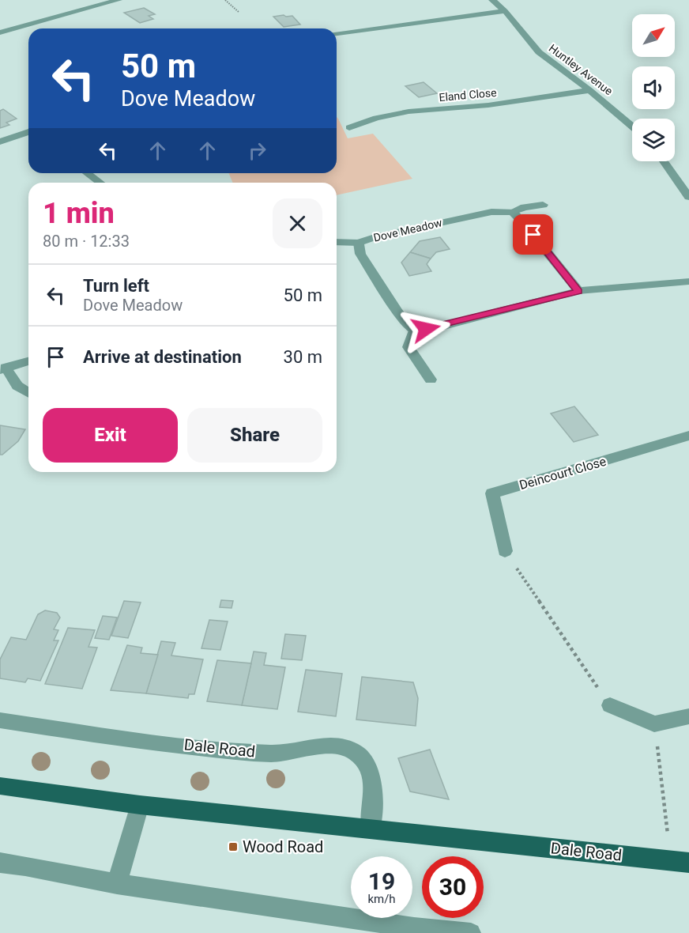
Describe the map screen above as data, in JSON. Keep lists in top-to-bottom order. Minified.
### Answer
{"streets":{"main road":["Dale Road"],"street":["Huntley Avenue","Eland Close","Dove Meadow","Deincourt Close"]},"crossings":[["Huntley Avenue","Eland Close"]],"places":{"transit":["Wood Road"]},"north":"top right","page":{"turn":["50 m","Dove Meadow"],"heading":["1 min","80 m · 12:33"],"list":[{"name":"Turn left","note":"Dove Meadow","value":"50 m"},{"name":"Arrive at destination","value":"30 m"}],"buttons":["Exit","Share"],"speed":"19 km/h","limit":"30"}}
